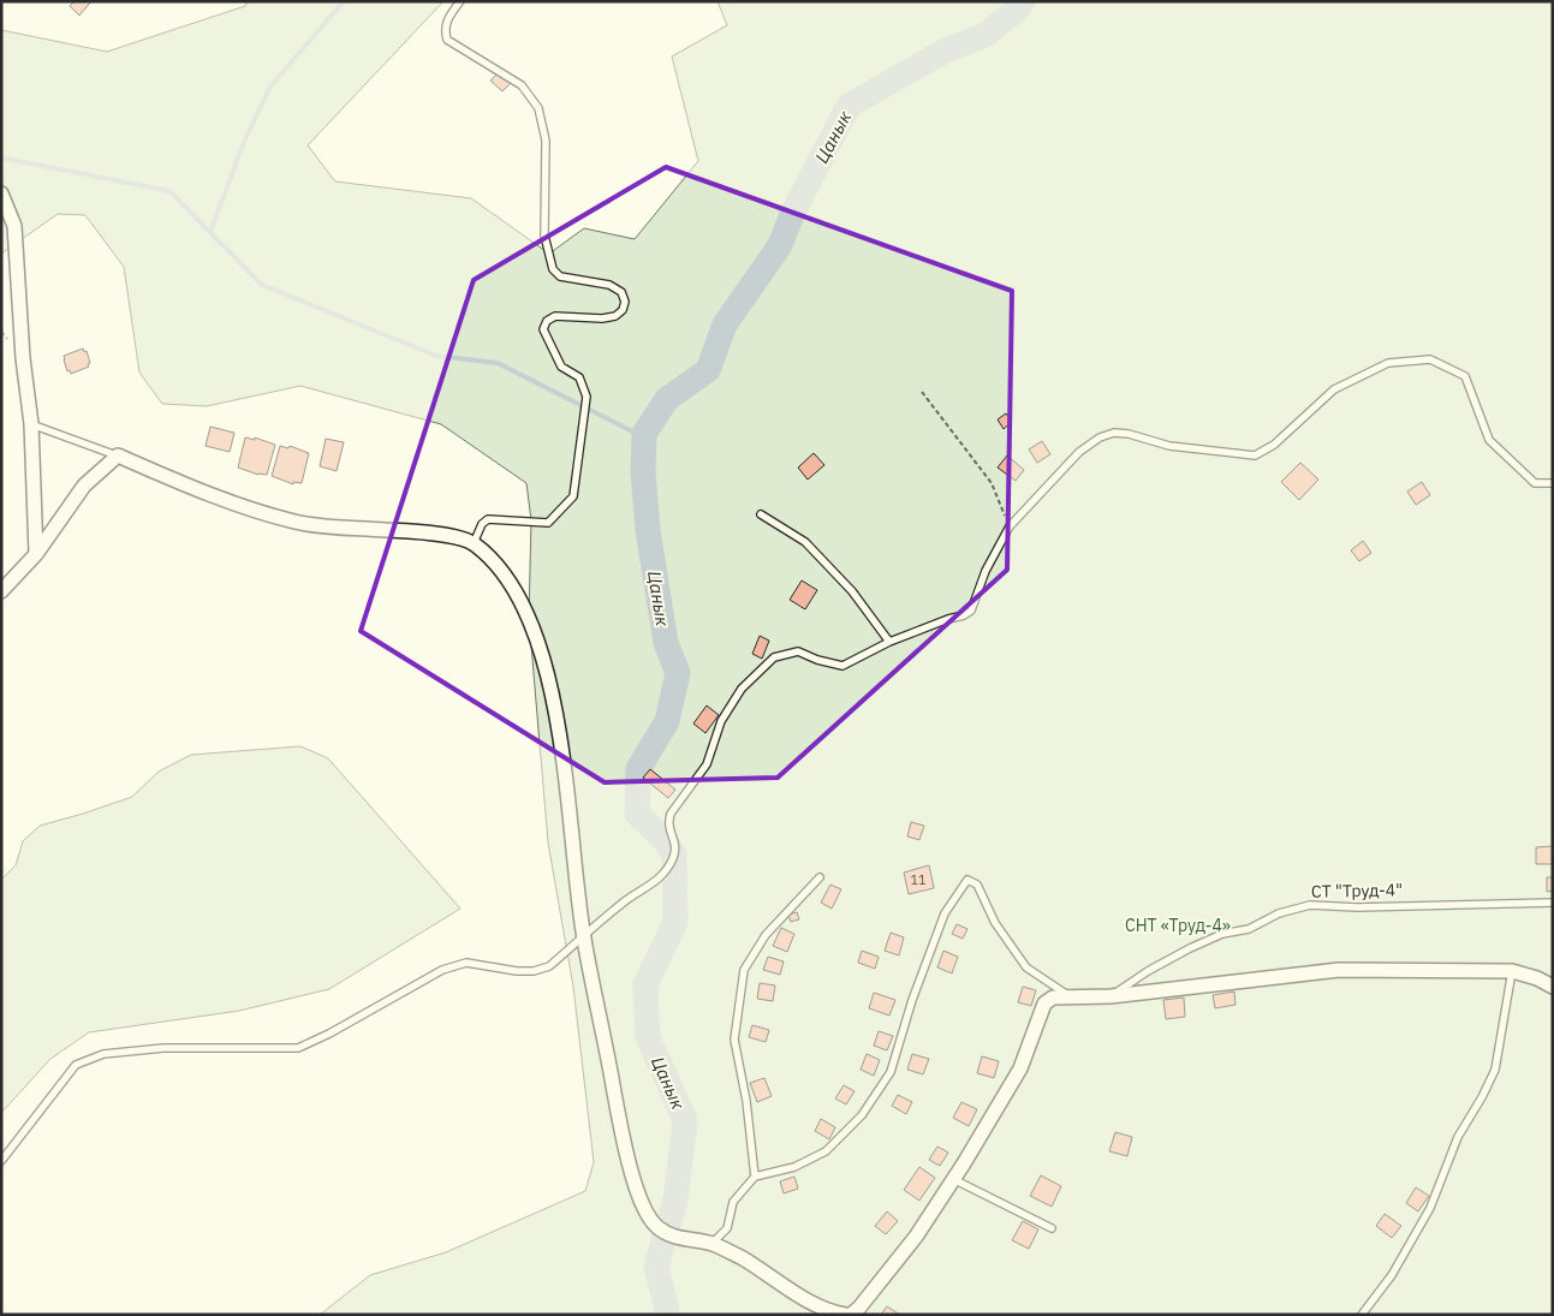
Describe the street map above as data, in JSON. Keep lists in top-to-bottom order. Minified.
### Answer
{"streets":{"lane":["СТ \"Труд-4\""]},"water":["Цанык"],"parks":["СНТ «Труд-4»"],"house_numbers":["11"]}
